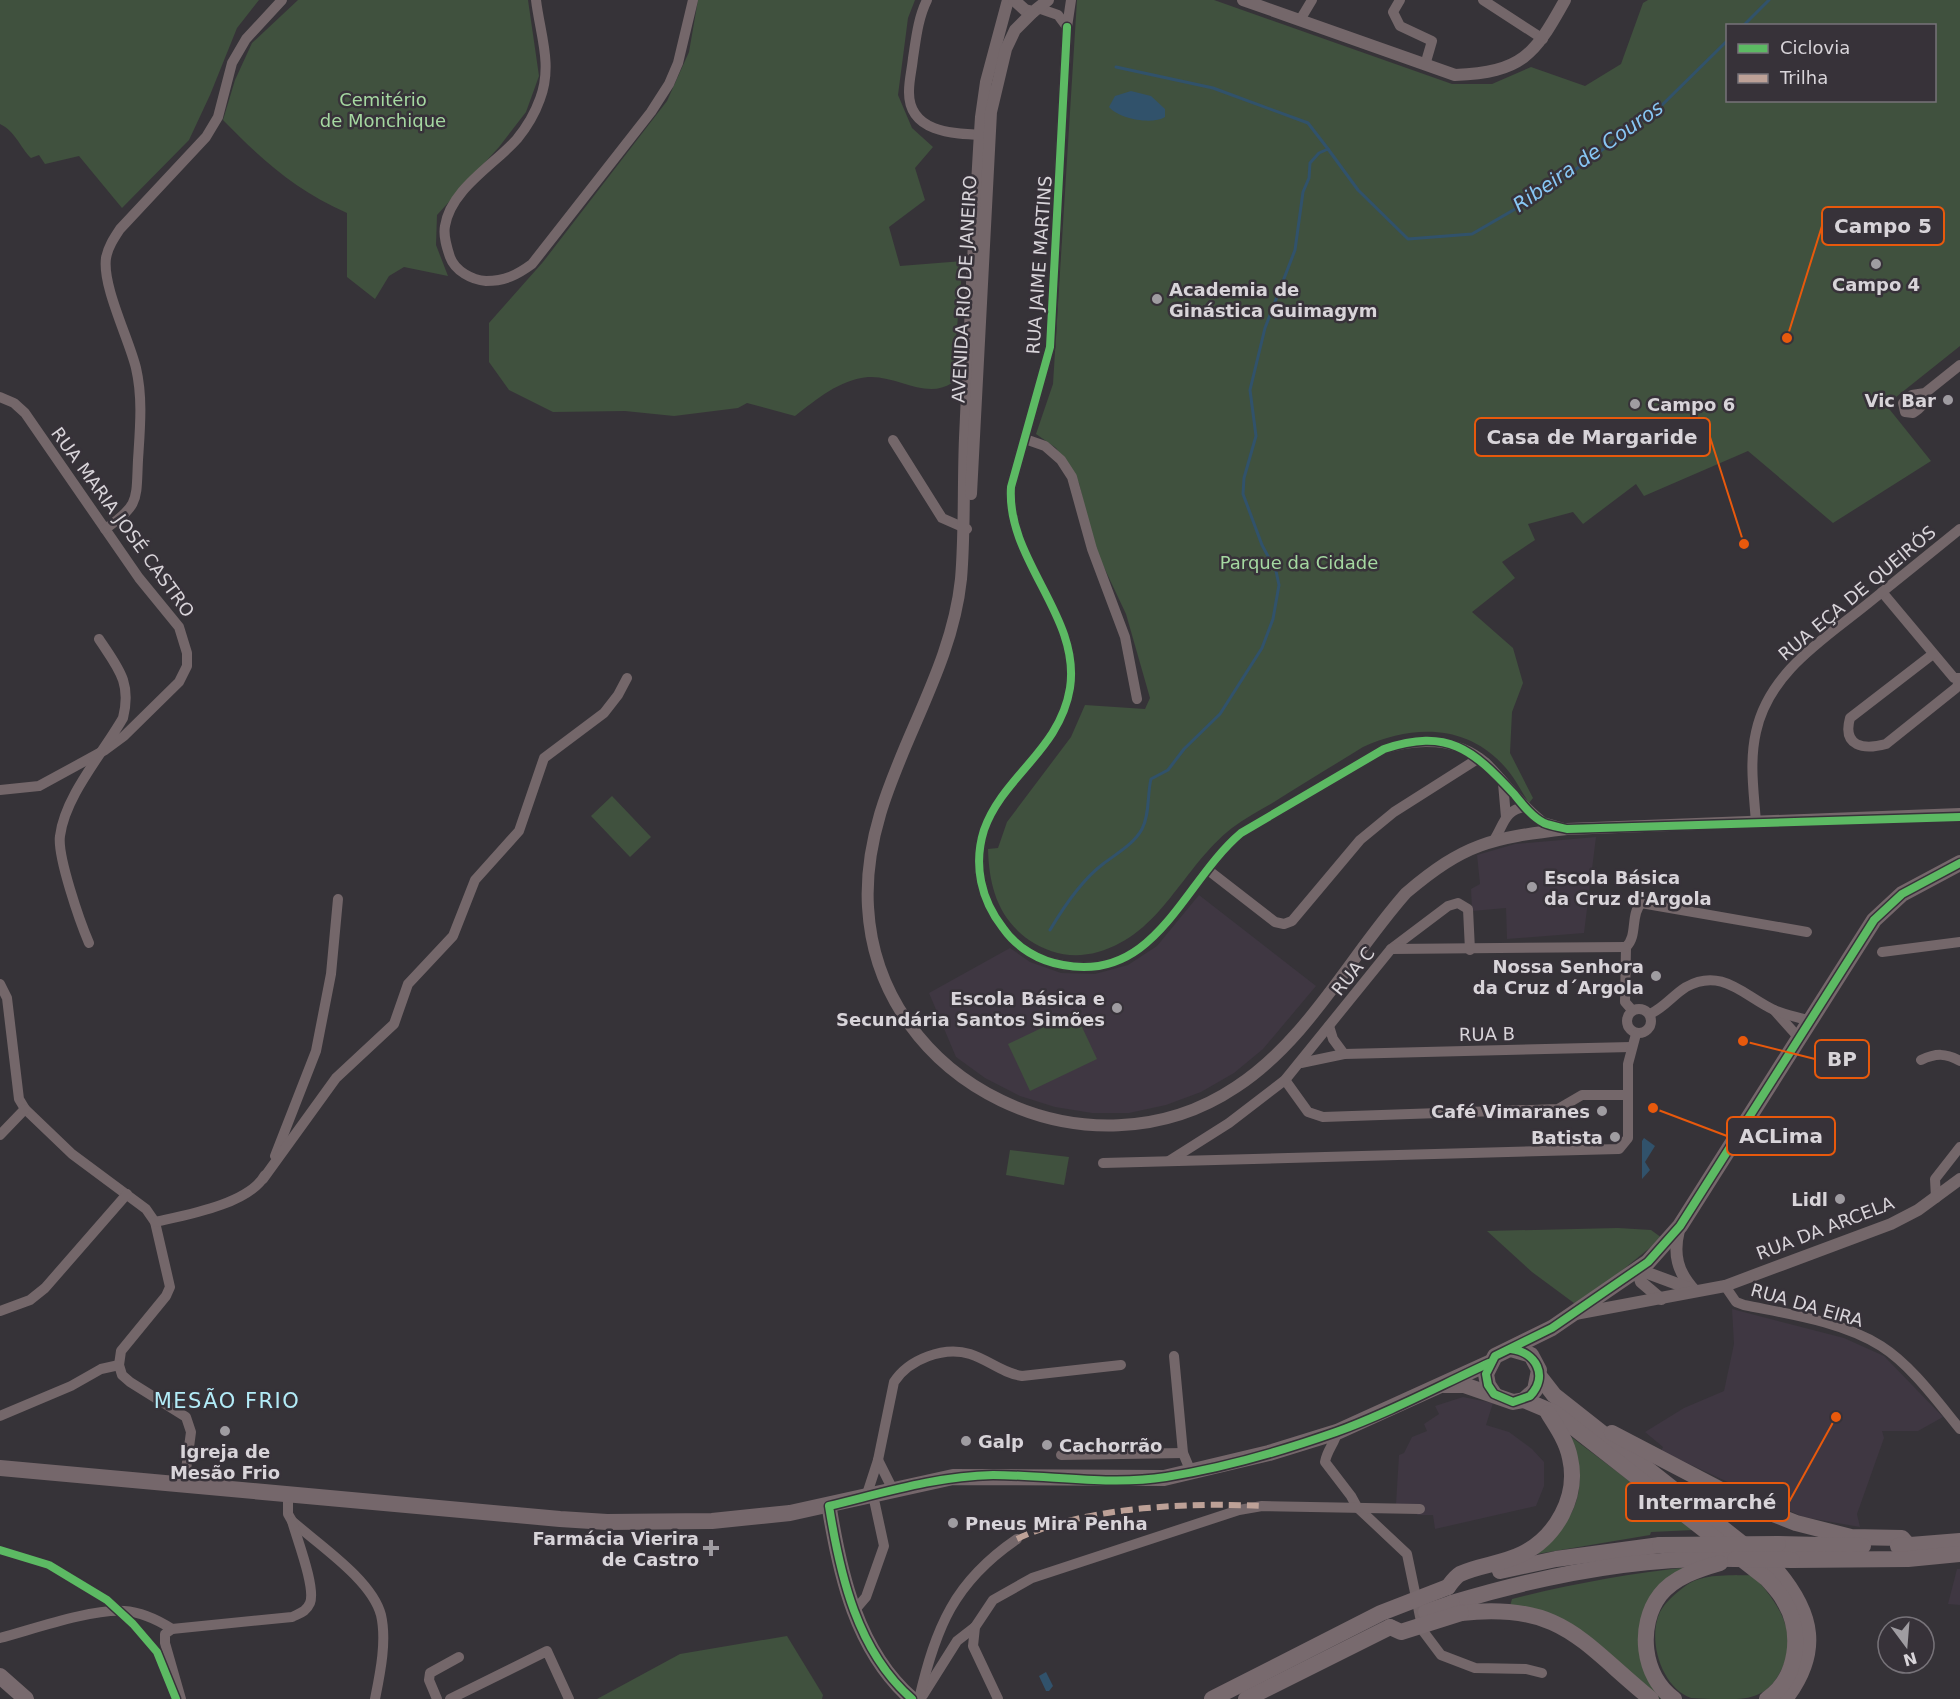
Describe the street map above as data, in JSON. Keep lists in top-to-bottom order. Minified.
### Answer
{"streets":{"street":["RUA JAIME MARTINS","AVENIDA RIO DE JANEIRO","RUA MARIA JOSÉ CASTRO","RUA EÇA DE QUEIRÓS","RUA C","RUA B","RUA DA ARCELA","RUA DA EIRA"]},"crossings":[["RUA JAIME MARTINS","AVENIDA RIO DE JANEIRO"],["AVENIDA RIO DE JANEIRO","RUA EÇA DE QUEIRÓS"],["RUA C","RUA B"],["RUA DA ARCELA","RUA DA EIRA"]],"districts":["MESÃO FRIO"],"water":["Ribeira de Couros"],"parks":["Cemitério de Monchique","Parque da Cidade"],"places":{"other":["Campo 4","Academia de Ginástica Guimagym","Campo 5","Vic Bar","Campo 6","Casa de Margaride","Escola Básica da Cruz d'Argola","Nossa Senhora da Cruz d´Argola","Escola Básica e Secundária Santos Simões","BP","ACLima","Café Vimaranes","Batista","Lidl","Intermarché","Igreja de Mesão Frio","Galp","Cachorrão","Pneus Mira Penha"],"health":["Farmácia Vierira de Castro"]},"legend":["Ciclovia","Trilha"],"north":"bottom"}
